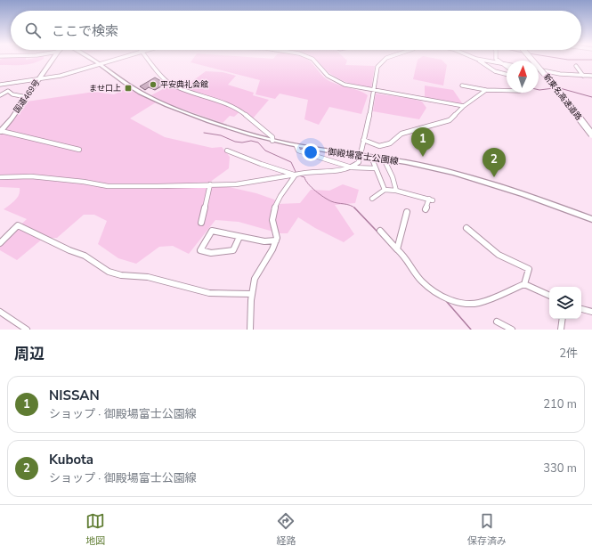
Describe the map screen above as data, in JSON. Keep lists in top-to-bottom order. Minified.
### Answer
{"streets":{"highway":["国道469号","新東名高速道路"],"main road":["御殿場富士公園線"]},"places":{"other":["平安典礼会館"],"transit":["ませ口上"]},"north":"top","page":{"search":"ここで検索","pins":["1","2"],"heading":["周辺","2件"],"list":[{"mark":"1","name":"NISSAN","note":"ショップ · 御殿場富士公園線","value":"210 m"},{"mark":"2","name":"Kubota","note":"ショップ · 御殿場富士公園線","value":"330 m"}],"nav":["地図","経路","保存済み"]}}
